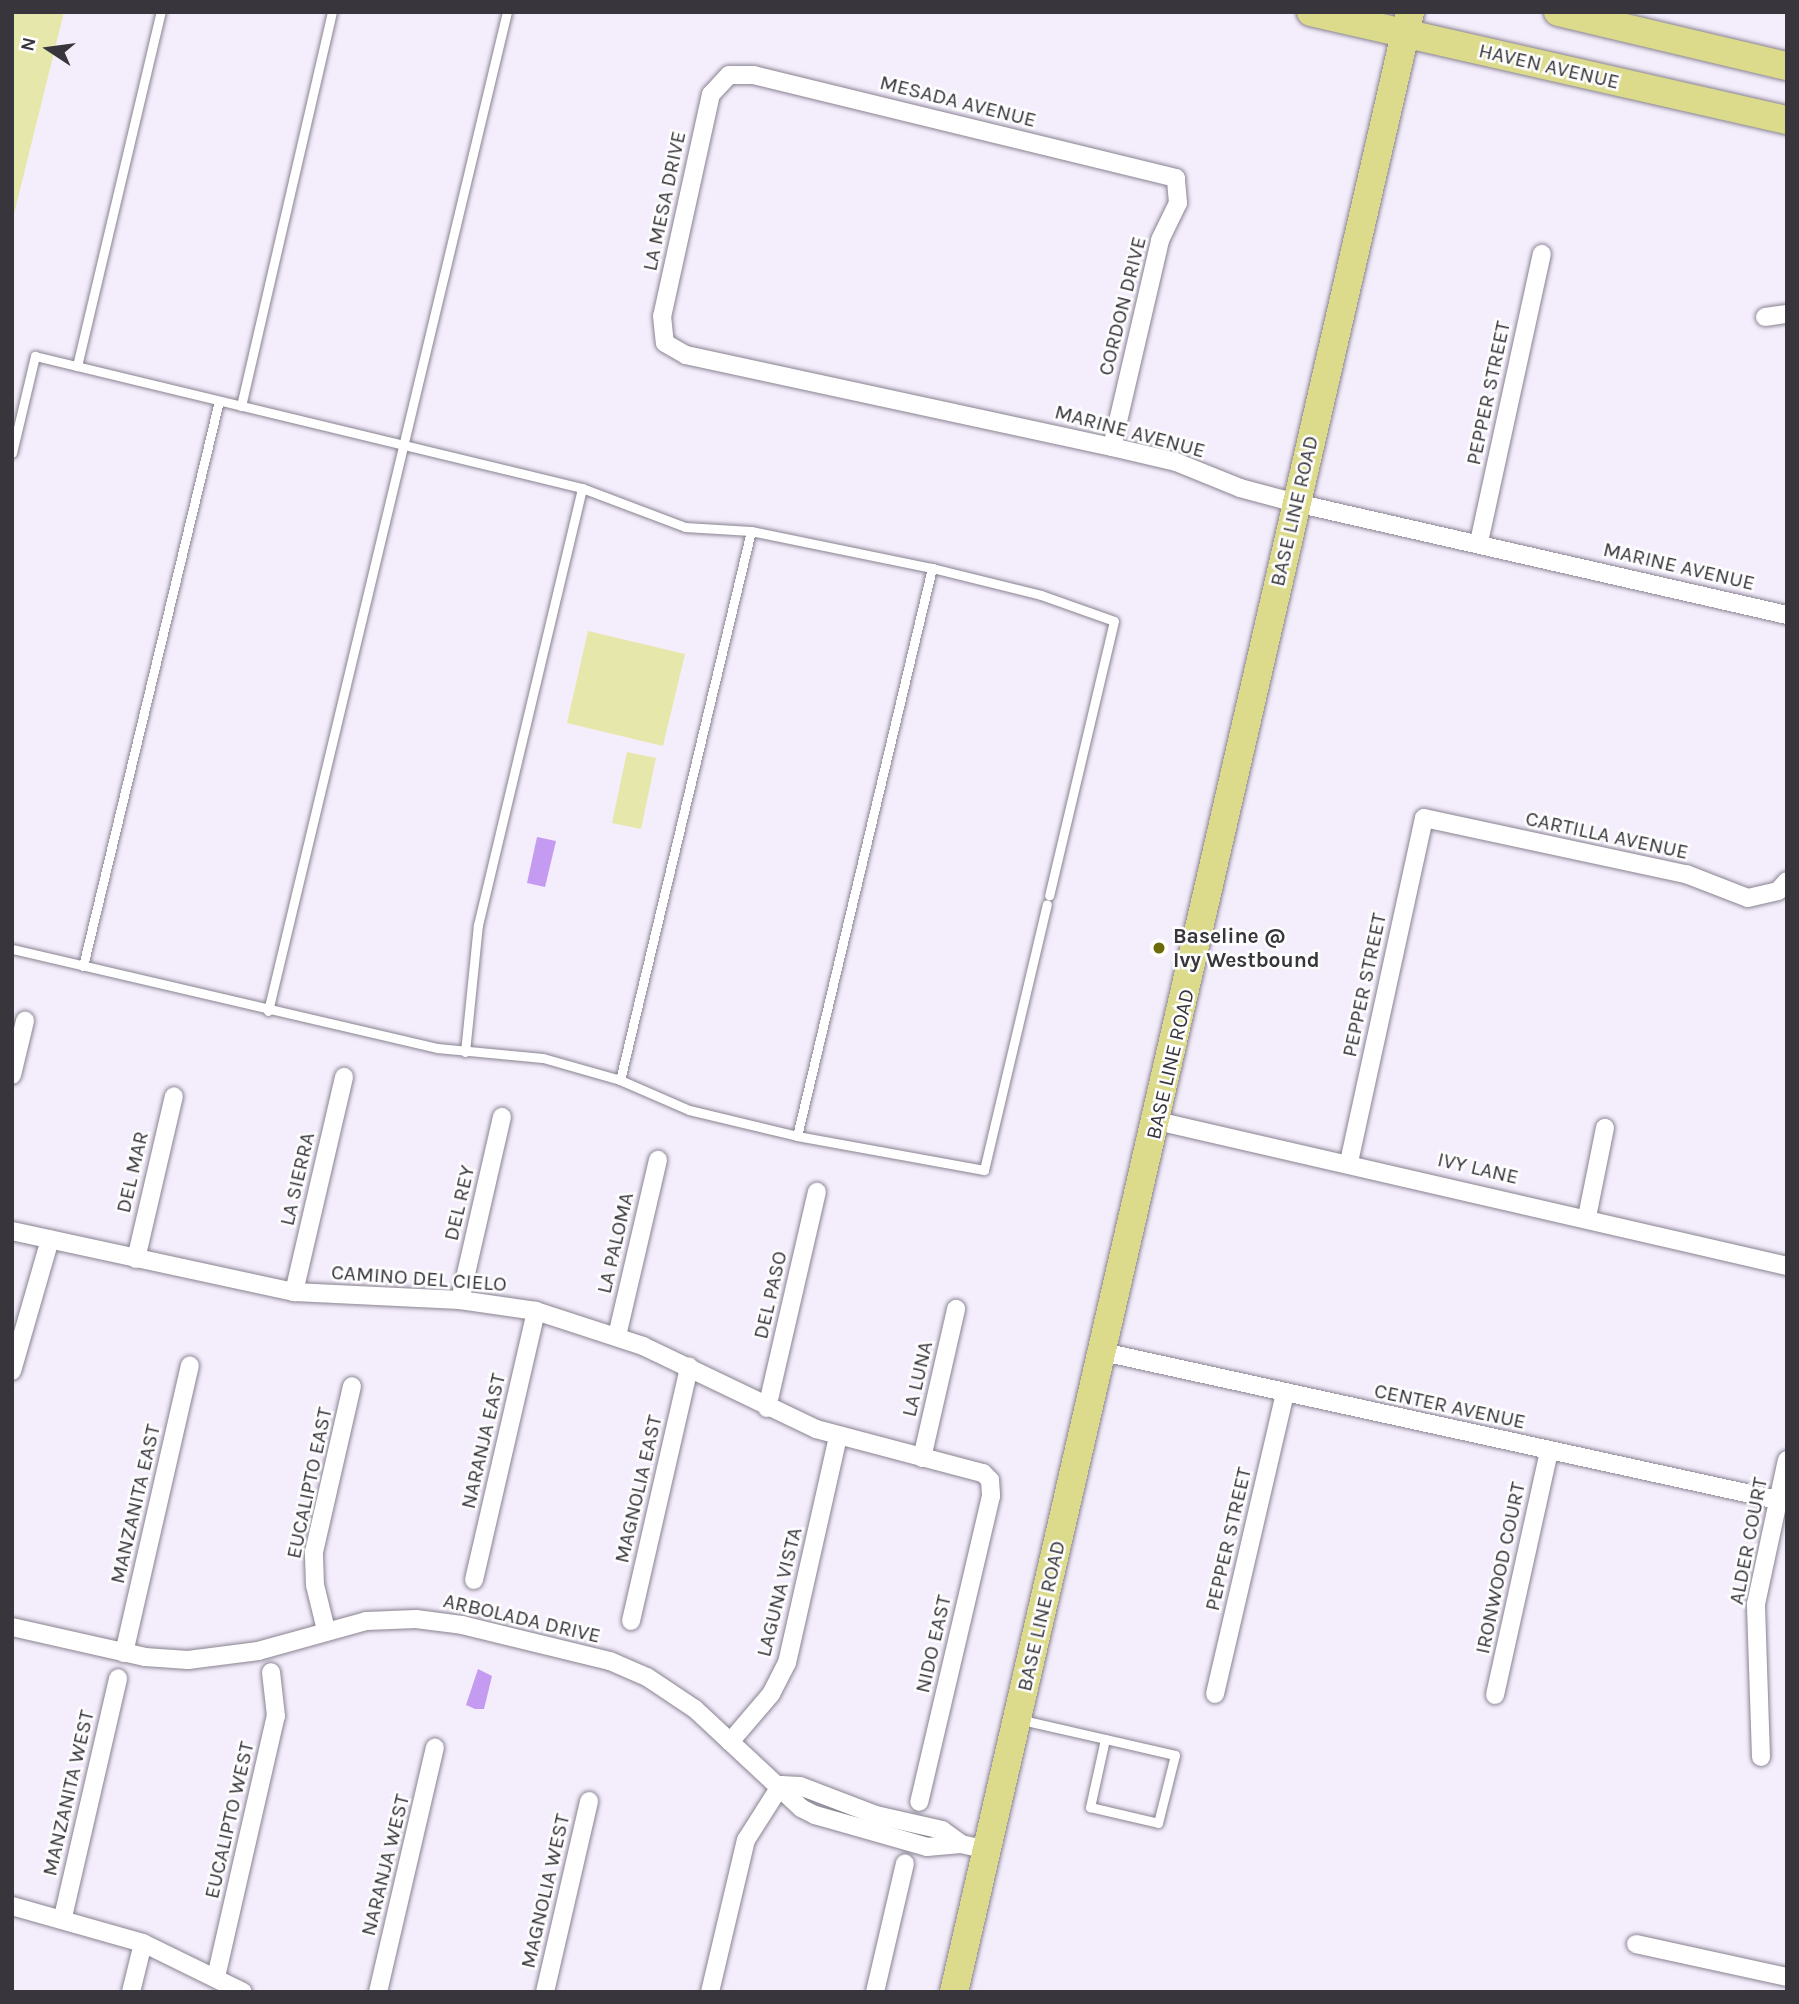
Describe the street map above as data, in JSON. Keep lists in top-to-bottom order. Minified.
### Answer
{"streets":{"main road":["HAVEN AVENUE","BASE LINE ROAD"],"street":["MESADA AVENUE","LA MESA DRIVE","CORDON DRIVE","PEPPER STREET","MARINE AVENUE","CARTILLA AVENUE","IVY LANE","DEL MAR","LA SIERRA","DEL REY","LA PALOMA","CAMINO DEL CIELO","DEL PASO","LA LUNA","CENTER AVENUE","NARANJA EAST","EUCALIPTO EAST","MAGNOLIA EAST","MANZANITA EAST","ALDER COURT","IRONWOOD COURT","LAGUNA VISTA","ARBOLADA DRIVE","NIDO EAST","MANZANITA WEST","EUCALIPTO WEST","NARANJA WEST","MAGNOLIA WEST"]},"crossings":[["HAVEN AVENUE","BASE LINE ROAD"],["MESADA AVENUE","LA MESA DRIVE"],["MESADA AVENUE","CORDON DRIVE"],["LA MESA DRIVE","MARINE AVENUE"],["CORDON DRIVE","MARINE AVENUE"],["PEPPER STREET","MARINE AVENUE"],["PEPPER STREET","CARTILLA AVENUE"],["PEPPER STREET","IVY LANE"],["PEPPER STREET","CENTER AVENUE"],["MARINE AVENUE","BASE LINE ROAD"],["BASE LINE ROAD","IVY LANE"],["BASE LINE ROAD","CENTER AVENUE"],["BASE LINE ROAD","ARBOLADA DRIVE"],["DEL MAR","CAMINO DEL CIELO"],["LA SIERRA","CAMINO DEL CIELO"],["DEL REY","CAMINO DEL CIELO"],["LA PALOMA","CAMINO DEL CIELO"],["CAMINO DEL CIELO","DEL PASO"],["CAMINO DEL CIELO","LA LUNA"],["CAMINO DEL CIELO","NARANJA EAST"],["CAMINO DEL CIELO","MAGNOLIA EAST"],["CAMINO DEL CIELO","LAGUNA VISTA"],["CAMINO DEL CIELO","NIDO EAST"],["CENTER AVENUE","ALDER COURT"],["CENTER AVENUE","IRONWOOD COURT"],["EUCALIPTO EAST","ARBOLADA DRIVE"],["MANZANITA EAST","ARBOLADA DRIVE"],["LAGUNA VISTA","ARBOLADA DRIVE"]],"places":["Baseline @ Ivy Westbound"],"north":"left"}
